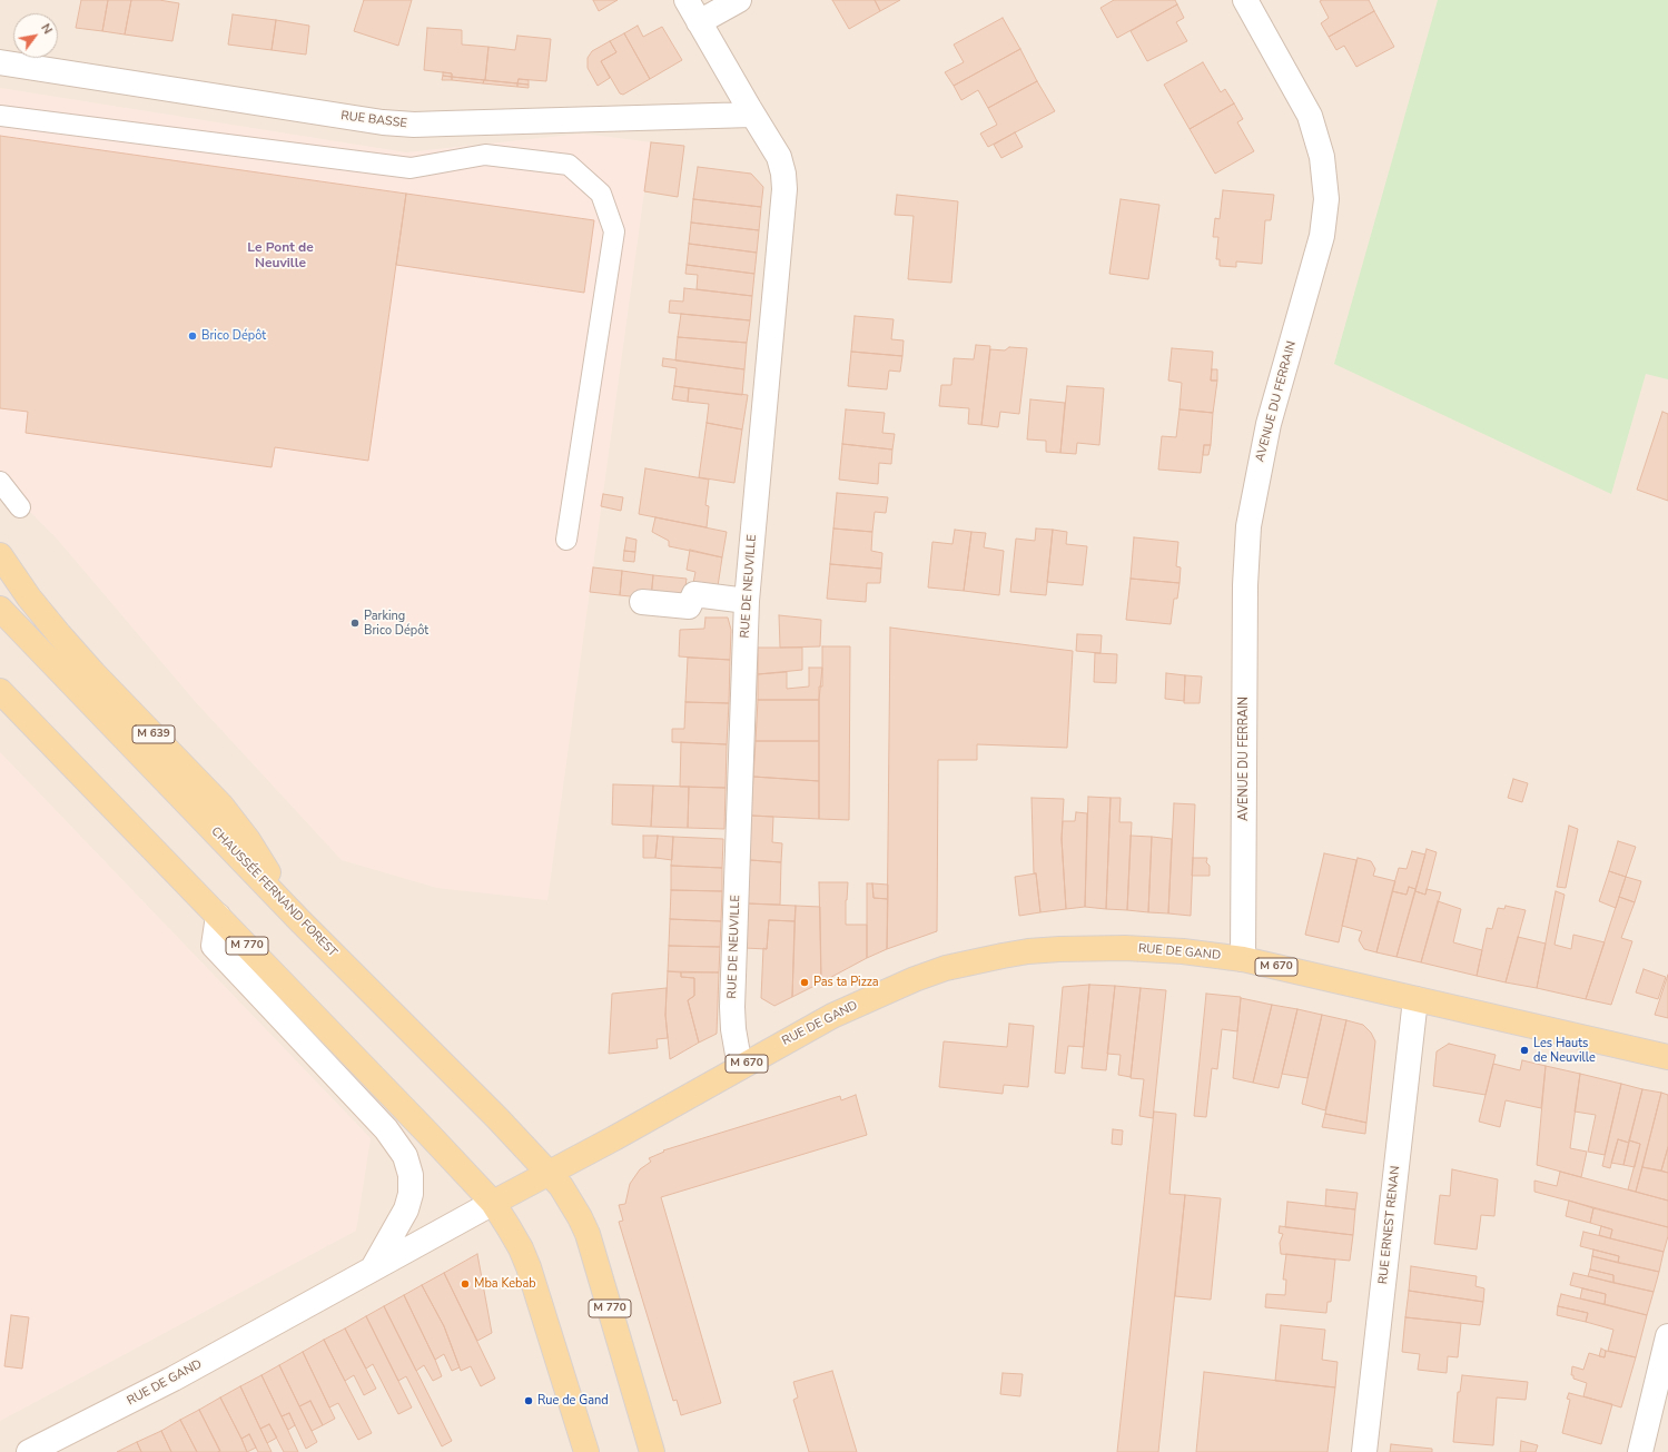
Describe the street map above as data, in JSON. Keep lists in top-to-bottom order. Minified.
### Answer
{"streets":{"main road":["M 639","CHAUSSÉE FERNAND FOREST","M 770","RUE DE GAND","M 670"],"street":["RUE BASSE","AVENUE DU FERRAIN","RUE DE NEUVILLE","RUE ERNEST RENAN"]},"crossings":[["RUE BASSE","RUE DE NEUVILLE"],["AVENUE DU FERRAIN","RUE DE GAND"],["RUE DE NEUVILLE","RUE DE GAND"],["M 639","CHAUSSÉE FERNAND FOREST"],["CHAUSSÉE FERNAND FOREST","M 770"],["CHAUSSÉE FERNAND FOREST","RUE DE GAND"],["M 770","RUE DE GAND"],["RUE DE GAND","RUE ERNEST RENAN"]],"districts":["Le Pont de Neuville"],"places":["Brico Dépôt","Parking Brico Dépôt","Pas ta Pizza","Les Hauts de Neuville","Mba Kebab","Rue de Gand"],"north":"top right"}
